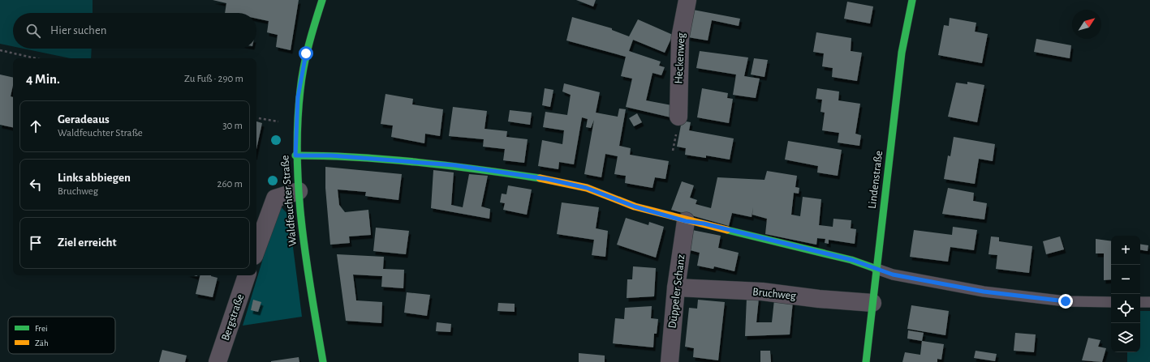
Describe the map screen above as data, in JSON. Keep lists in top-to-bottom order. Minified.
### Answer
{"streets":{"street":["Heckenweg","Lindenstraße","Waldfeuchter Straße","Düppeler Schanz","Bruchweg","Bergstraße"]},"crossings":[["Lindenstraße","Bruchweg"],["Düppeler Schanz","Bruchweg"]],"legend":["Frei","Zäh"],"north":"top right","page":{"search":"Hier suchen","heading":["4 Min.","Zu Fuß · 290 m"],"list":[["Geradeaus","Waldfeuchter Straße","30 m"],["Links abbiegen","Bruchweg","260 m"],"Ziel erreicht"],"map_buttons":["+","−"]}}
